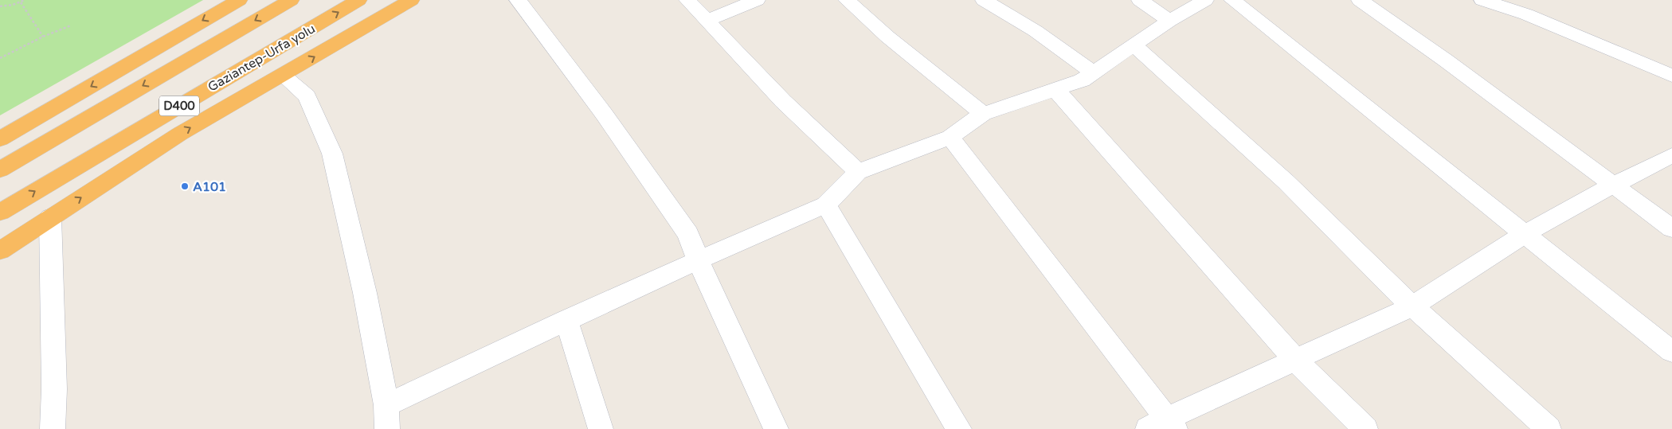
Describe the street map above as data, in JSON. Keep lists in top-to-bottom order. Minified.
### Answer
{"streets":{"highway":["Gaziantep-Urfa yolu","D400"]},"places":["A101"]}
